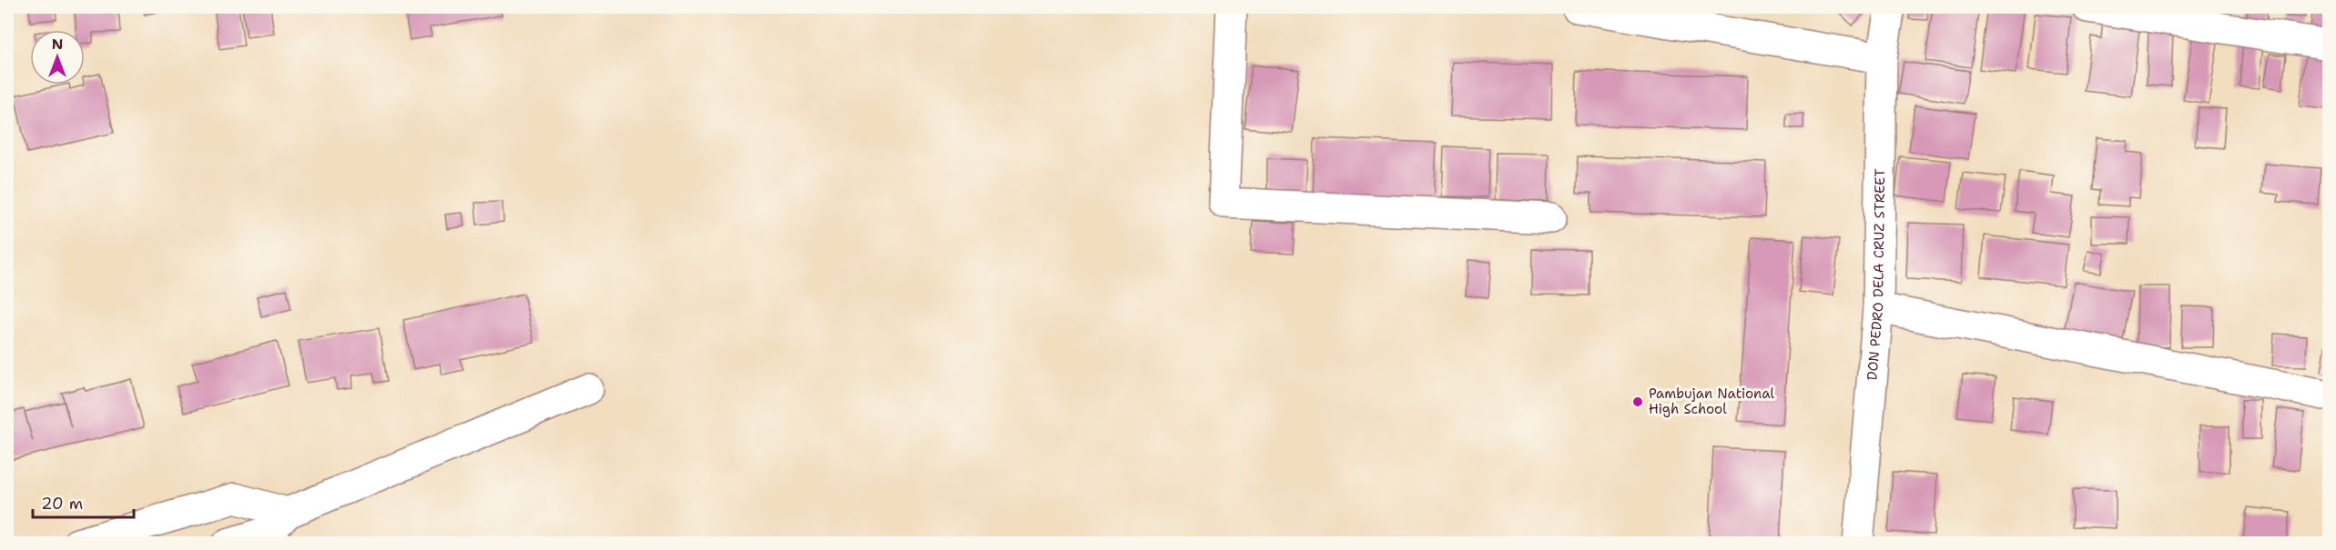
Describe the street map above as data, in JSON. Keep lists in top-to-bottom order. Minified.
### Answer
{"streets":{"street":["DON PEDRO DELA CRUZ STREET"]},"places":["Pambujan National High School"],"scale_bar":"20 m","north":"top"}
